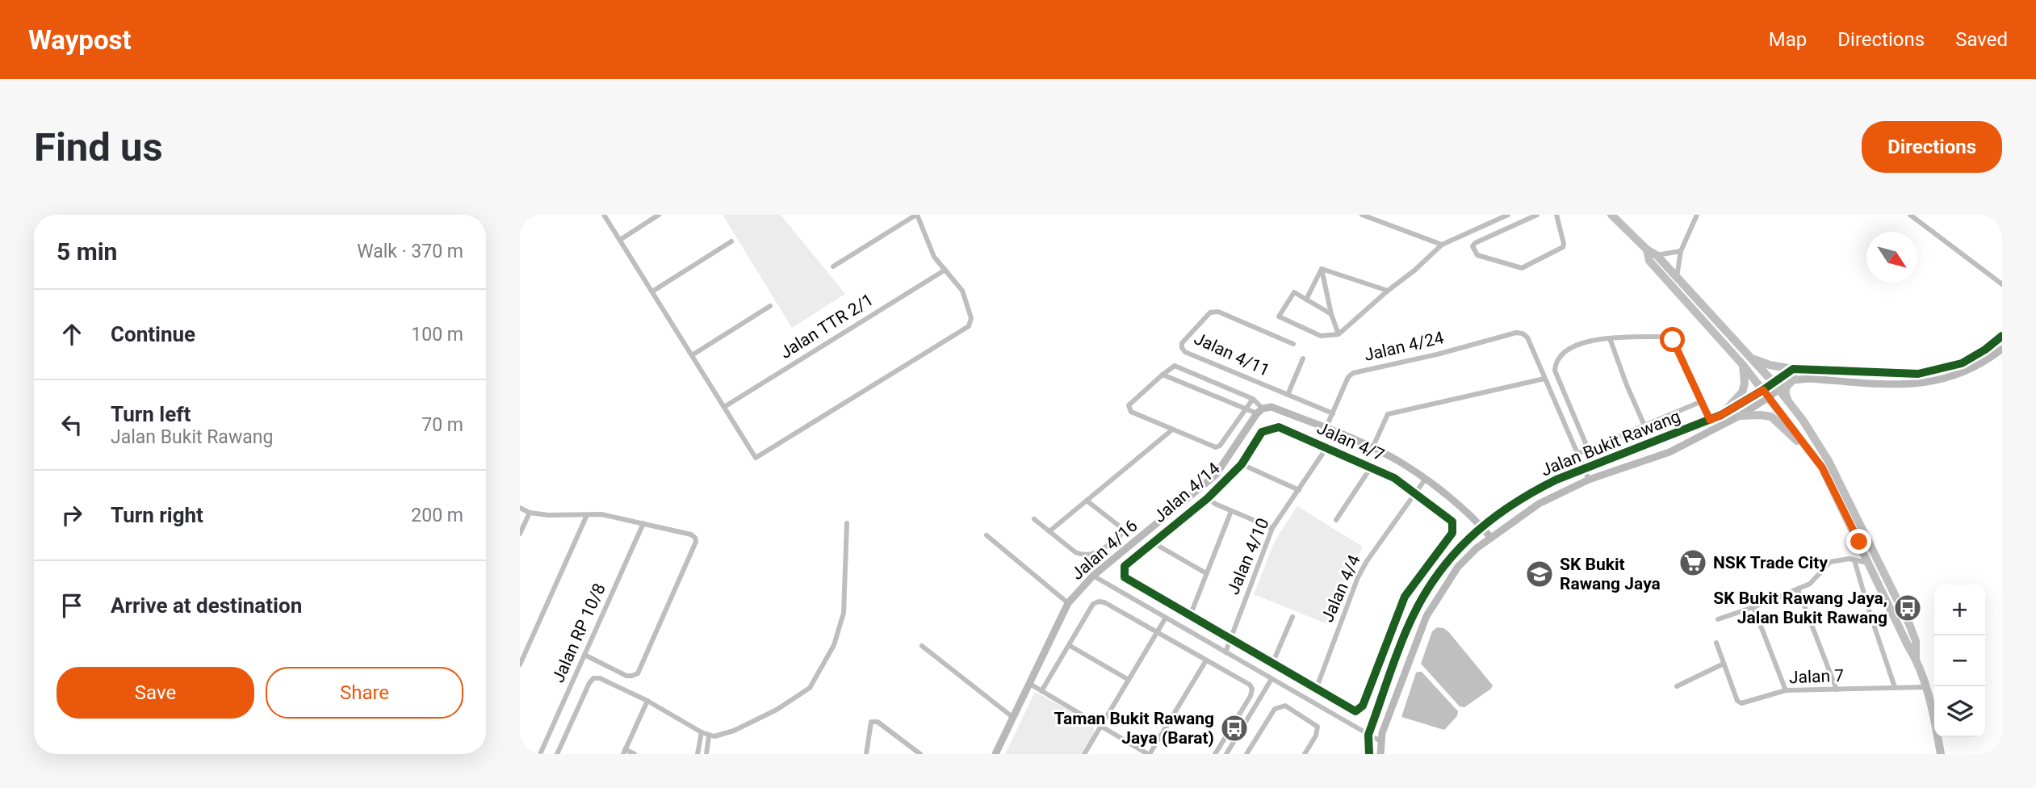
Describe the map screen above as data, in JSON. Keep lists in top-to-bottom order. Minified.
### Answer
{"streets":{"street":["Jalan TTR 2/1","Jalan 4/24","Jalan 4/11","Jalan 4/7","Jalan Bukit Rawang","Jalan 4/14","Jalan 4/16","Jalan 4/10","Jalan 4/4","Jalan RP 10/8","Jalan 7"]},"crossings":[["Jalan 4/24","Jalan 4/11"],["Jalan 4/7","Jalan 4/14"],["Jalan 4/7","Jalan 4/10"],["Jalan 4/7","Jalan 4/4"]],"places":{"supermarket":["NSK Trade City"],"school or university":["SK Bukit Rawang Jaya"],"bus stop":["SK Bukit Rawang Jaya, Jalan Bukit Rawang","Taman Bukit Rawang Jaya (Barat)"]},"north":"bottom right","page":{"header":"Waypost","nav":["Map","Directions","Saved"],"buttons":["Directions",["Save","Share"]],"title":"Find us","heading":["5 min","Walk · 370 m"],"list":[["Continue","100 m"],["Turn left","Jalan Bukit Rawang","70 m"],["Turn right","200 m"],"Arrive at destination"],"map_buttons":["+","−"]}}
